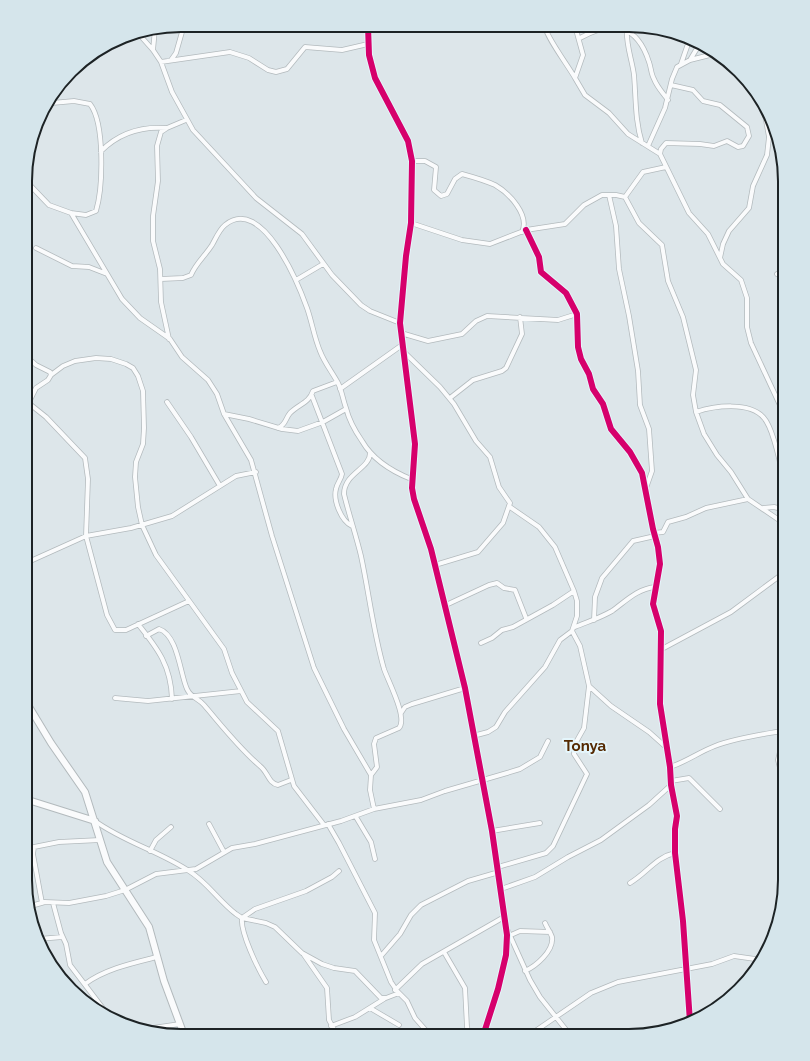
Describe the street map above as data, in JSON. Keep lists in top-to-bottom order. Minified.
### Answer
{"districts":["Tonya"]}
